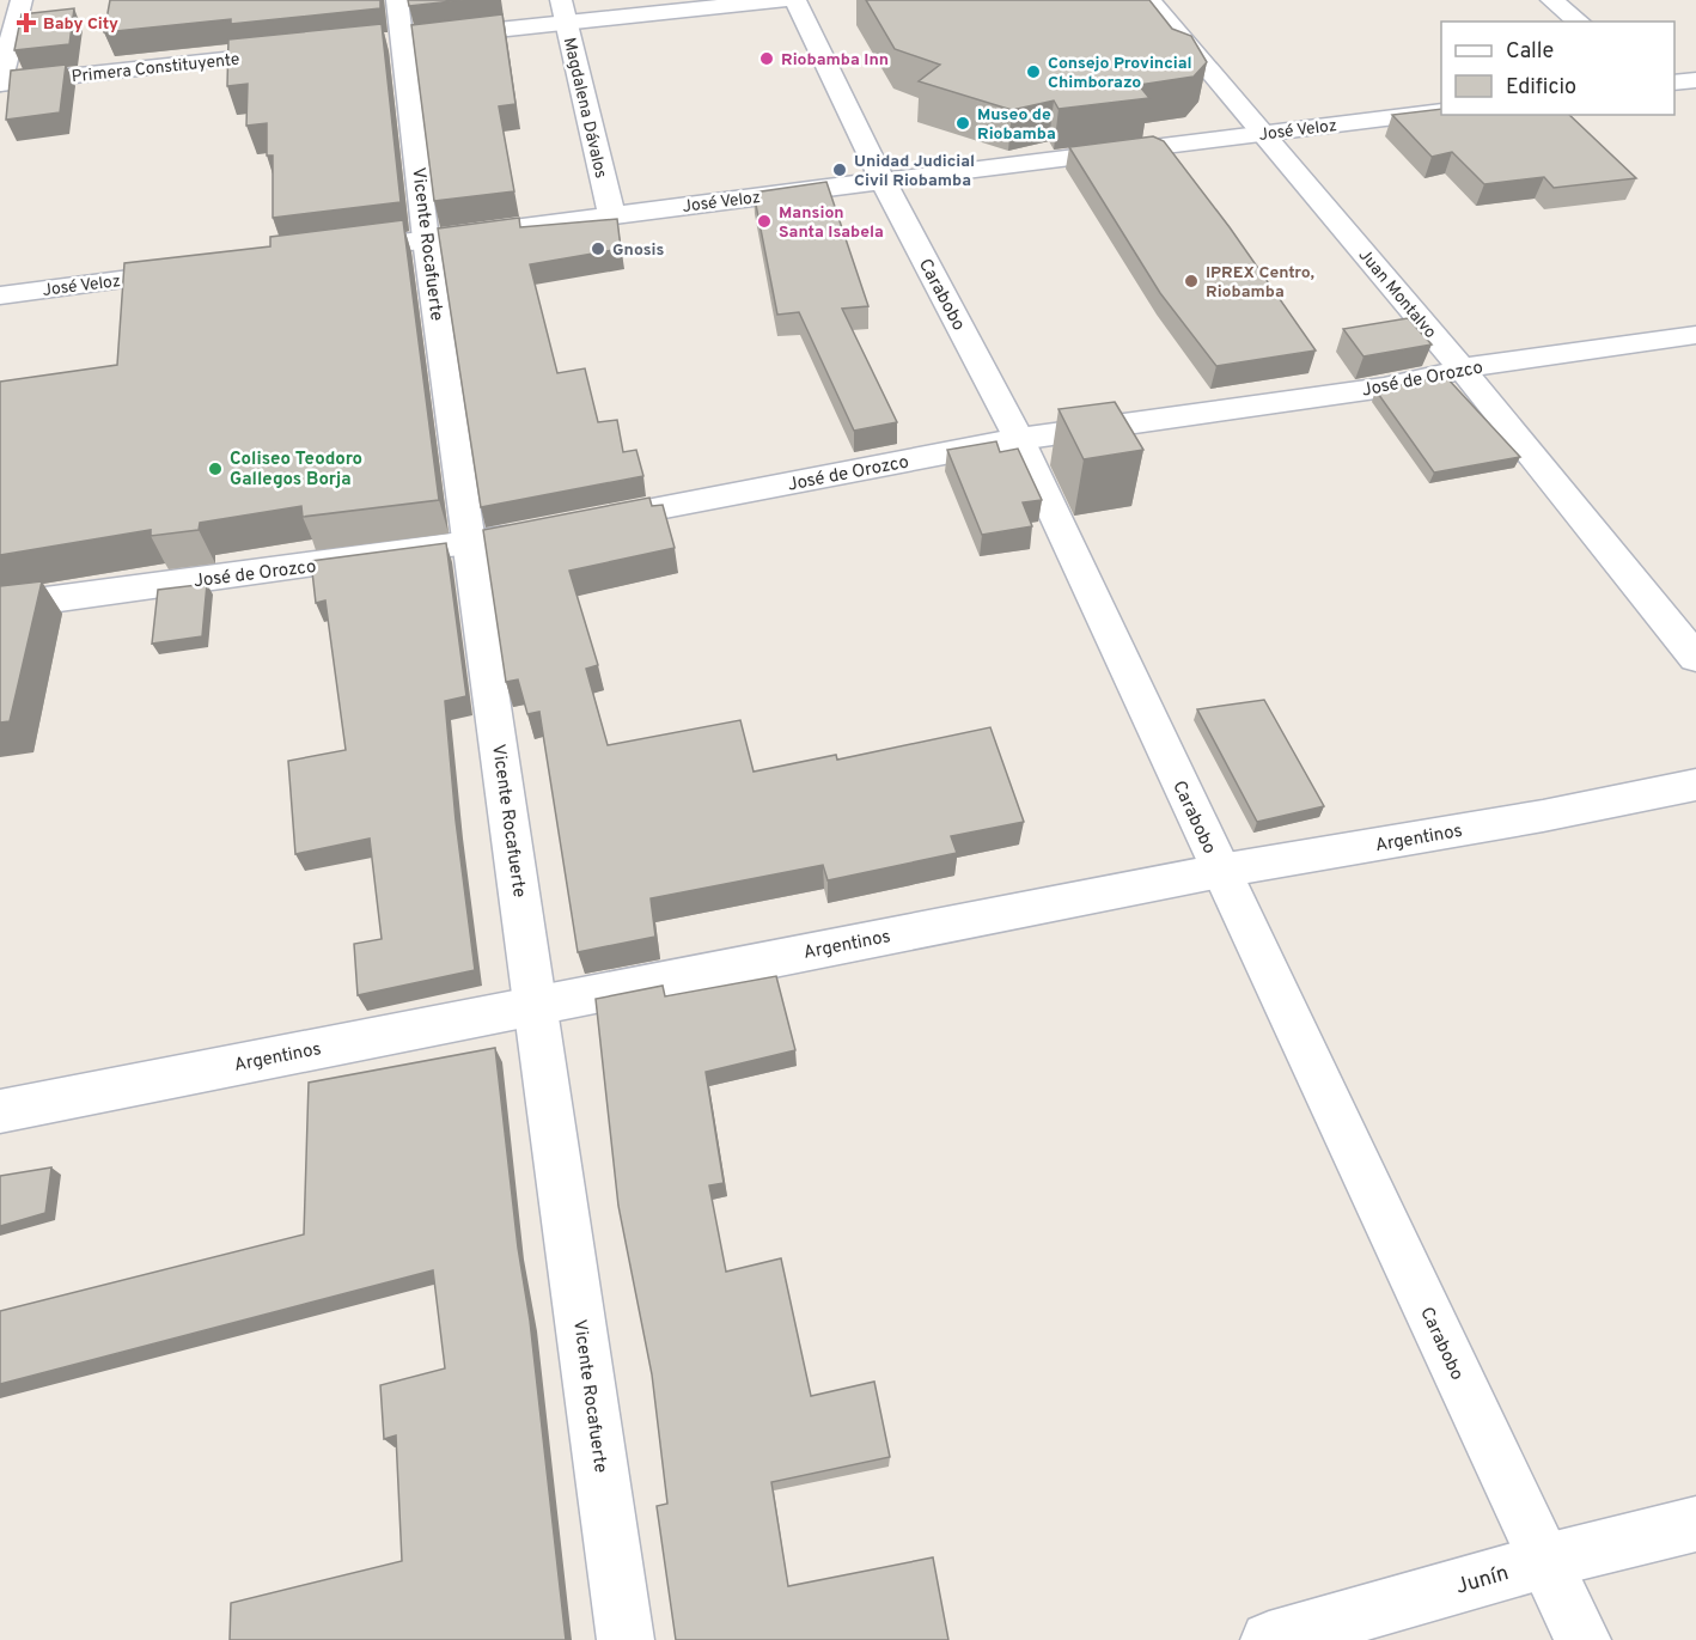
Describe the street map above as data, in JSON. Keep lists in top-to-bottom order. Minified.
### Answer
{"streets":{"street":["Primera Constituyente","Magdalena Dávalos","José Veloz","Vicente Rocafuerte","Juan Montalvo","Carabobo","José de Orozco","Argentinos","Junín"]},"crossings":[["Magdalena Dávalos","José Veloz"],["José Veloz","Vicente Rocafuerte"],["José Veloz","Juan Montalvo"],["José Veloz","Carabobo"],["Vicente Rocafuerte","José de Orozco"],["Vicente Rocafuerte","Argentinos"],["Juan Montalvo","José de Orozco"],["Carabobo","José de Orozco"],["Carabobo","Argentinos"],["Carabobo","Junín"]],"places":{"health":["Baby City"],"other":["Riobamba Inn","Consejo Provincial Chimborazo","Museo de Riobamba","Unidad Judicial Civil Riobamba","Mansion Santa Isabela","Gnosis","IPREX Centro, Riobamba","Coliseo Teodoro Gallegos Borja"]},"legend":["Calle","Edificio"]}
